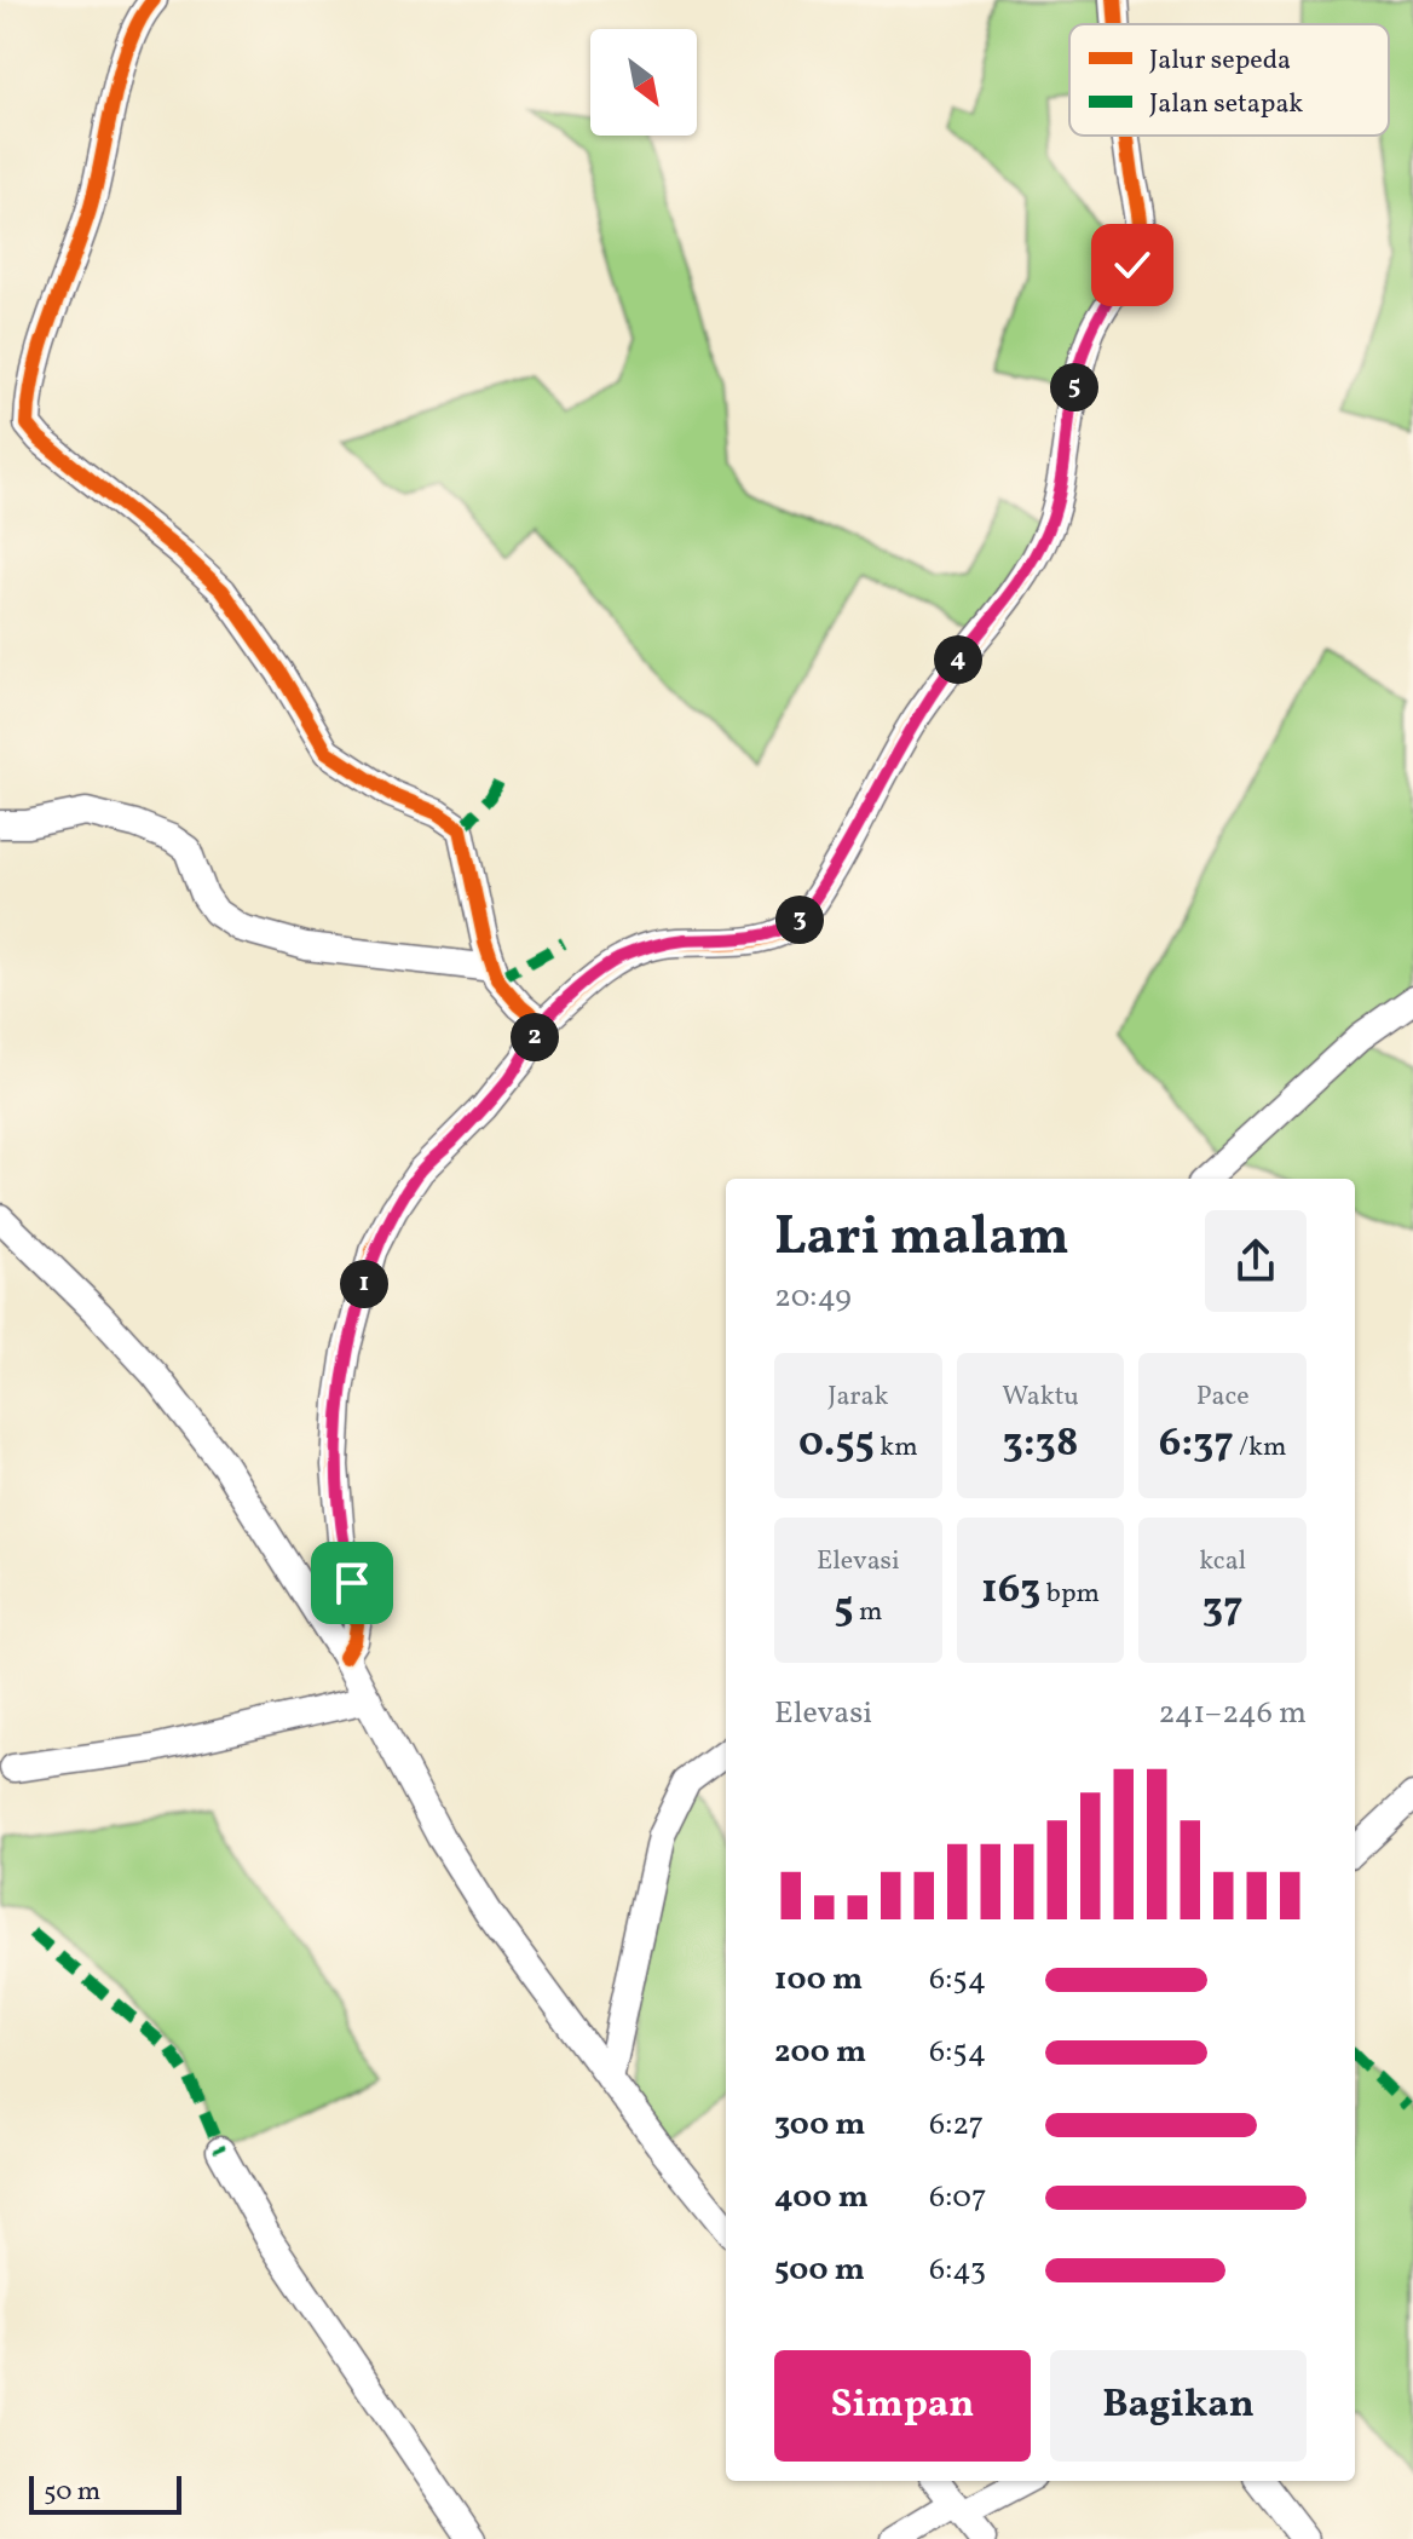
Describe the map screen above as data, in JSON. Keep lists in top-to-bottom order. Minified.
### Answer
{"legend":["Jalur sepeda","Jalan setapak"],"scale_bar":"50 m","north":"bottom right","page":{"pins":["5","4","3","2","1"],"heading":["Lari malam","20:49"],"stats":[["Jarak","0.55 km"],["Waktu","3:38"],["Pace","6:37 /km"],["Elevasi","5 m"],["163 bpm"],["kcal","37"]],"chart":["Elevasi","241–246 m"],"list":[{"name":"100 m","note":"6:54"},{"name":"200 m","note":"6:54"},{"name":"300 m","note":"6:27"},{"name":"400 m","note":"6:07"},{"name":"500 m","note":"6:43"}],"buttons":["Simpan","Bagikan"],"scale":"50 m"}}
